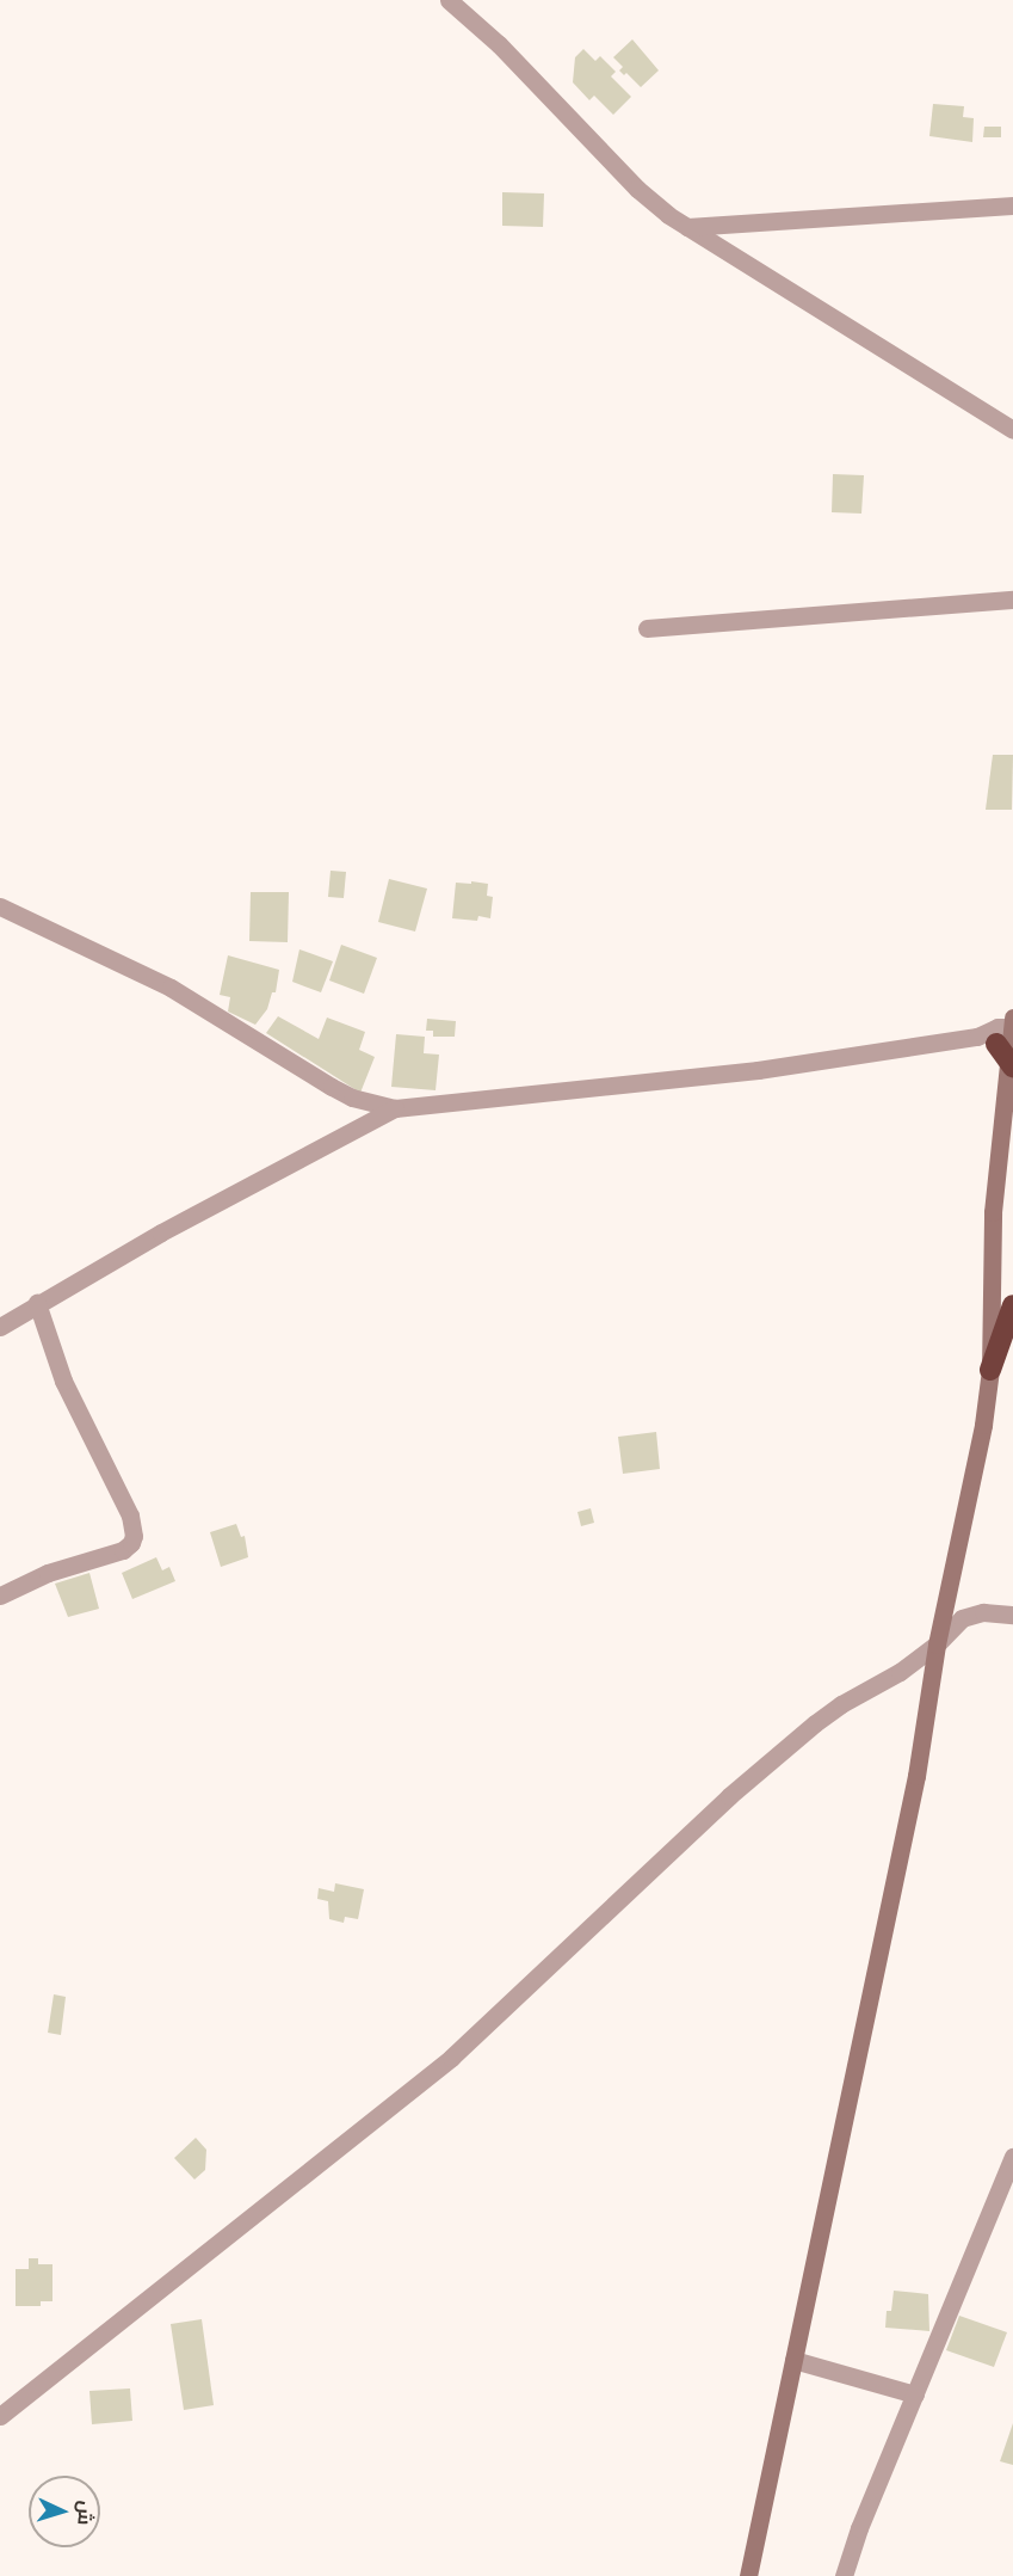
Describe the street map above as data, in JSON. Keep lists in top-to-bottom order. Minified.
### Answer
{"north":"right"}
